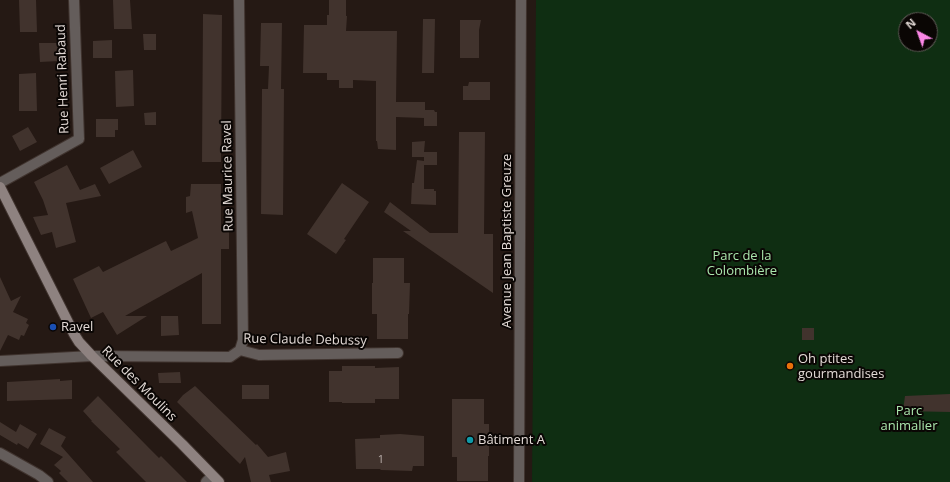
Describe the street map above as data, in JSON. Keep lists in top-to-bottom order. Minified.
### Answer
{"streets":{"street":["Rue Henri Rabaud","Rue Maurice Ravel","Avenue Jean Baptiste Greuze","Rue Claude Debussy","Rue des Moulins"]},"crossings":[["Rue Maurice Ravel","Rue Claude Debussy"],["Rue Claude Debussy","Rue des Moulins"]],"parks":["Parc de la Colombière","Parc animalier"],"places":["Ravel","Oh ptites gourmandises","Bâtiment A"],"house_numbers":["1"],"north":"top left"}
